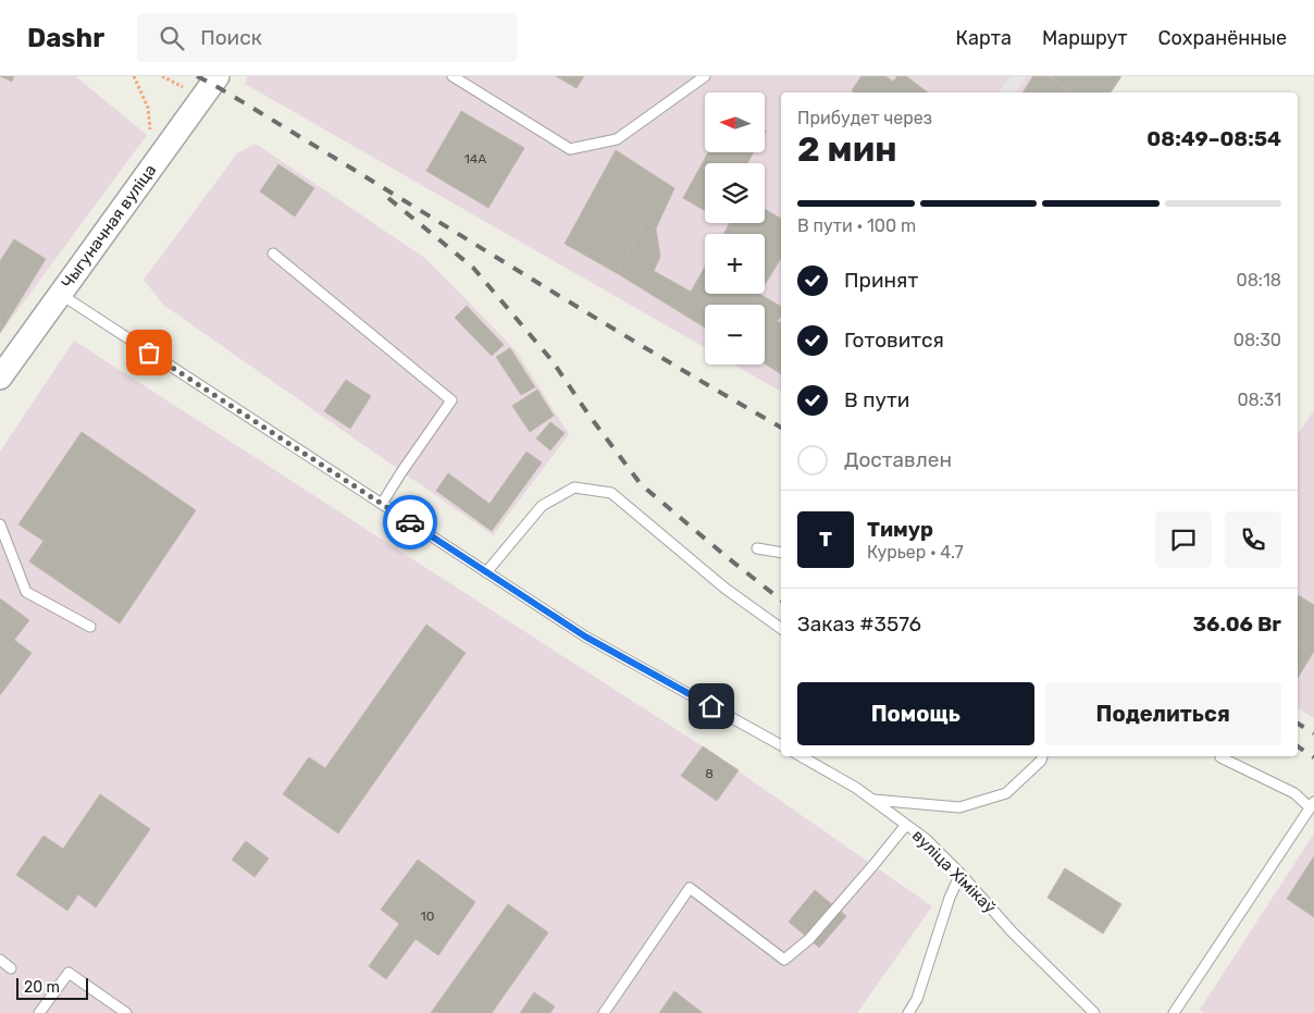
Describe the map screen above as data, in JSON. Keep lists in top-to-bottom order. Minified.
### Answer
{"streets":{"street":["Чыгуначная вуліца"],"lane":["вуліца Хімікаў"]},"house_numbers":["14А","8","10"],"scale_bar":"20 m","north":"left","page":{"header":"Dashr","search":"Поиск","nav":["Карта","Маршрут","Сохранённые"],"map_buttons":["+","−"],"heading":["2 мин","Прибудет через","08:49–08:54"],"panel":["Тимур","Курьер · 4.7","Заказ #3576","36.06 Br"],"bar":"В пути · 100 m","list":[["Принят","08:18"],["Готовится","08:30"],["В пути","08:31"],"Доставлен"],"round":"Т","buttons":["Помощь","Поделиться"],"scale":"20 m"}}
